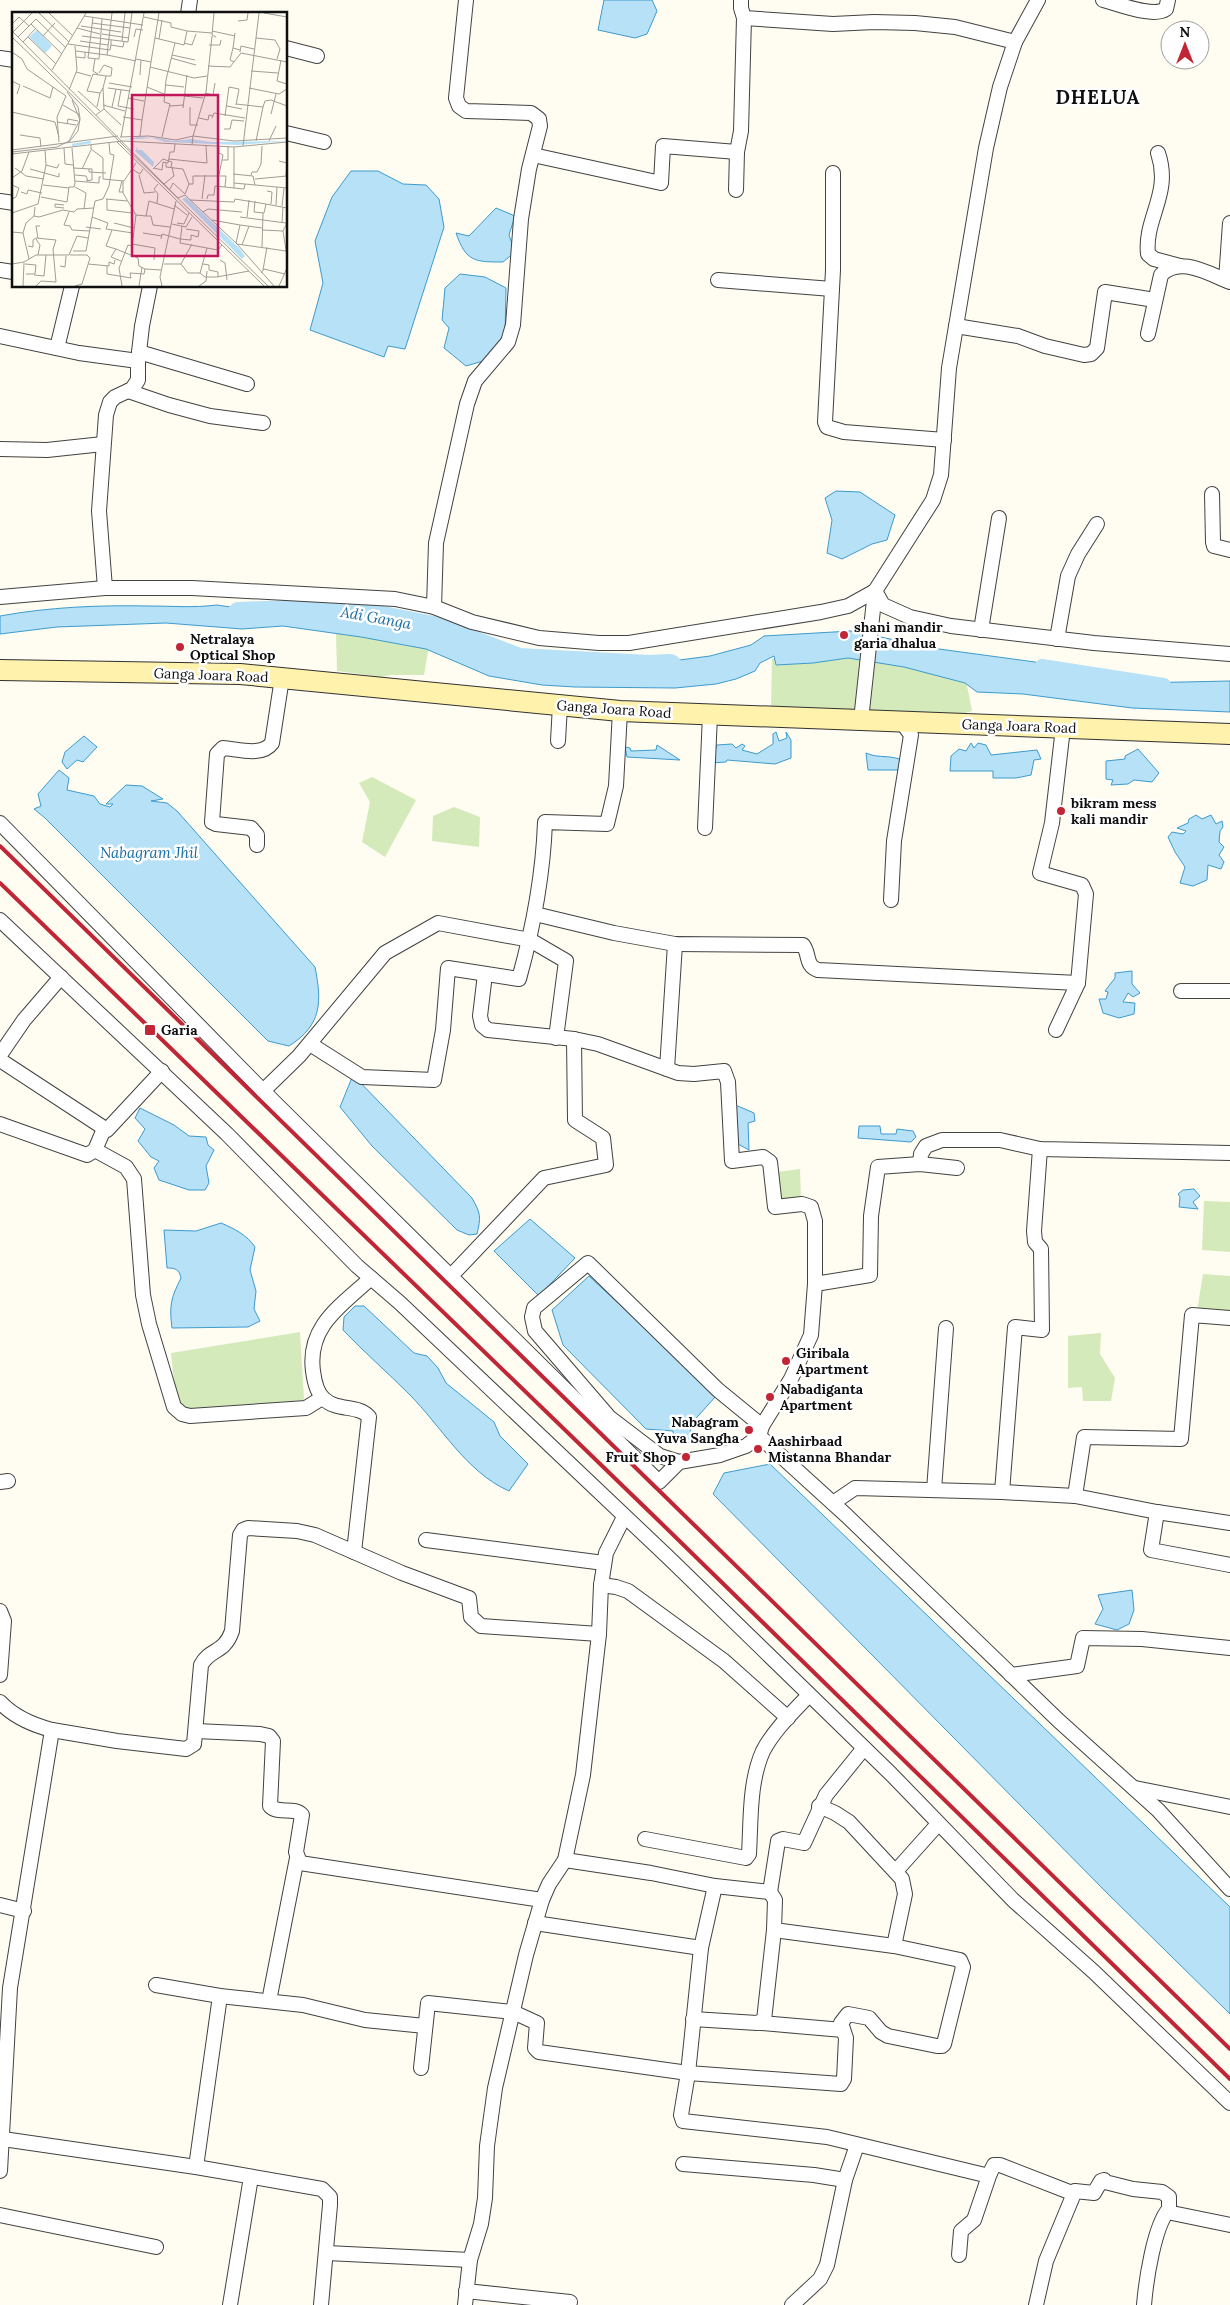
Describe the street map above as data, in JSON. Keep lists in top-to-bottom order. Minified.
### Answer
{"streets":{"main road":["Ganga Joara Road"]},"districts":["DHELUA"],"water":["Adi Ganga","Nabagram Jhil"],"places":{"other":["shani mandir garia dhalua","Netralaya Optical Shop","bikram mess kali mandir","Giribala Apartment","Nabadiganta Apartment","Nabagram Yuva Sangha","Aashirbaad Mistanna Bhandar","Fruit Shop"],"transit":["Garia"]},"north":"top"}
